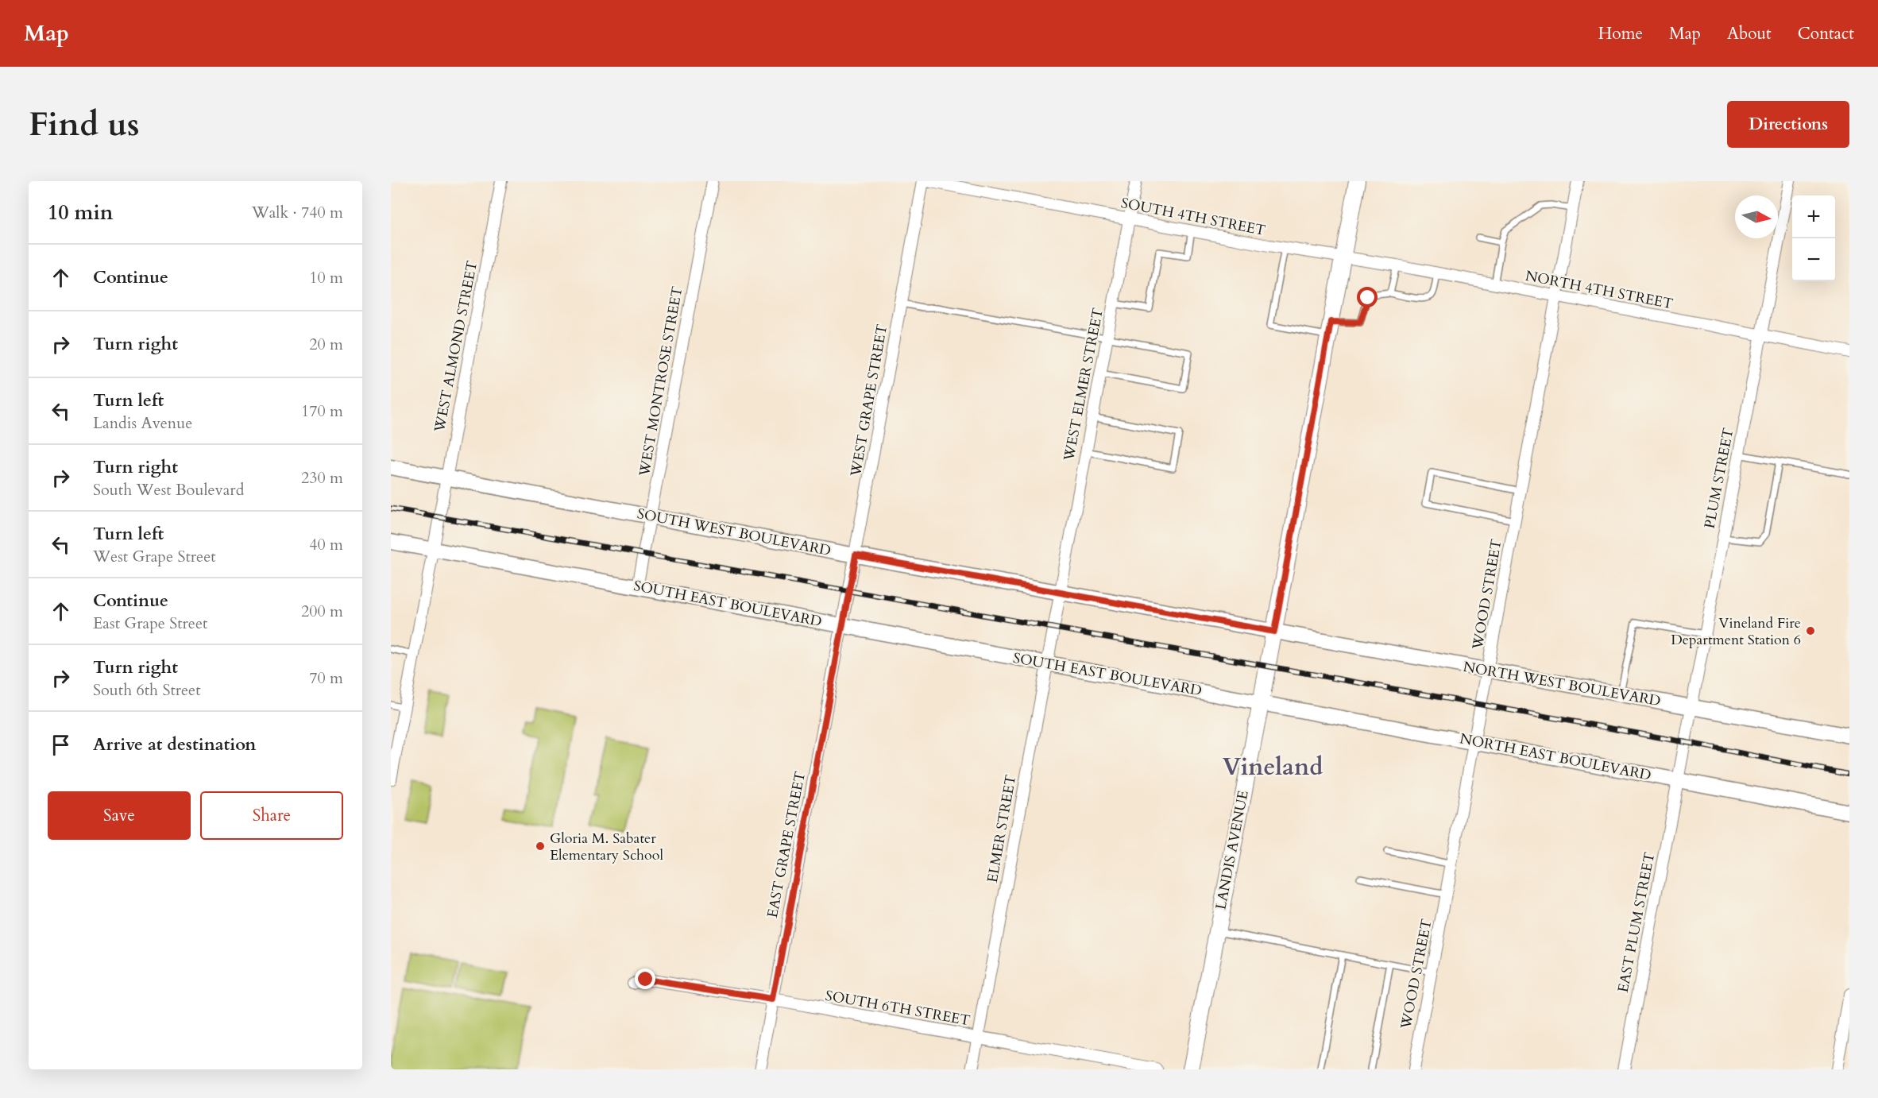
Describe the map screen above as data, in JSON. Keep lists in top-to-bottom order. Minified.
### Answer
{"streets":{"main road":["SOUTH WEST BOULEVARD","SOUTH EAST BOULEVARD","NORTH WEST BOULEVARD","NORTH EAST BOULEVARD","LANDIS AVENUE"],"street":["SOUTH 4TH STREET","NORTH 4TH STREET","WEST ALMOND STREET","WEST MONTROSE STREET","WEST ELMER STREET","WEST GRAPE STREET","PLUM STREET","WOOD STREET","ELMER STREET","EAST GRAPE STREET","EAST PLUM STREET","SOUTH 6TH STREET"]},"crossings":[["SOUTH 4TH STREET","NORTH 4TH STREET"],["SOUTH 4TH STREET","WEST ELMER STREET"],["SOUTH 4TH STREET","WEST GRAPE STREET"],["SOUTH 4TH STREET","LANDIS AVENUE"],["NORTH 4TH STREET","PLUM STREET"],["NORTH 4TH STREET","WOOD STREET"],["NORTH 4TH STREET","LANDIS AVENUE"],["WEST ALMOND STREET","SOUTH WEST BOULEVARD"],["WEST ALMOND STREET","SOUTH EAST BOULEVARD"],["WEST MONTROSE STREET","SOUTH WEST BOULEVARD"],["WEST MONTROSE STREET","SOUTH EAST BOULEVARD"],["WEST ELMER STREET","SOUTH WEST BOULEVARD"],["WEST ELMER STREET","ELMER STREET"],["WEST GRAPE STREET","SOUTH WEST BOULEVARD"],["WEST GRAPE STREET","SOUTH EAST BOULEVARD"],["WEST GRAPE STREET","EAST GRAPE STREET"],["PLUM STREET","NORTH WEST BOULEVARD"],["PLUM STREET","NORTH EAST BOULEVARD"],["PLUM STREET","EAST PLUM STREET"],["SOUTH WEST BOULEVARD","NORTH WEST BOULEVARD"],["SOUTH WEST BOULEVARD","ELMER STREET"],["SOUTH WEST BOULEVARD","LANDIS AVENUE"],["WOOD STREET","NORTH WEST BOULEVARD"],["WOOD STREET","NORTH EAST BOULEVARD"],["SOUTH EAST BOULEVARD","NORTH EAST BOULEVARD"],["SOUTH EAST BOULEVARD","ELMER STREET"],["SOUTH EAST BOULEVARD","EAST GRAPE STREET"],["SOUTH EAST BOULEVARD","LANDIS AVENUE"],["NORTH WEST BOULEVARD","LANDIS AVENUE"],["NORTH EAST BOULEVARD","LANDIS AVENUE"],["NORTH EAST BOULEVARD","EAST PLUM STREET"],["ELMER STREET","SOUTH 6TH STREET"],["EAST GRAPE STREET","SOUTH 6TH STREET"]],"districts":["Vineland"],"places":["Vineland Fire Department Station 6","Gloria M. Sabater Elementary School"],"north":"right","page":{"header":"Map","nav":["Home","Map","About","Contact"],"buttons":["Directions",["Save","Share"]],"title":"Find us","heading":["10 min","Walk · 740 m"],"map_buttons":["+","−"],"list":[["Continue","10 m"],["Turn right","20 m"],["Turn left","Landis Avenue","170 m"],["Turn right","South West Boulevard","230 m"],["Turn left","West Grape Street","40 m"],["Continue","East Grape Street","200 m"],["Turn right","South 6th Street","70 m"],"Arrive at destination"]}}
